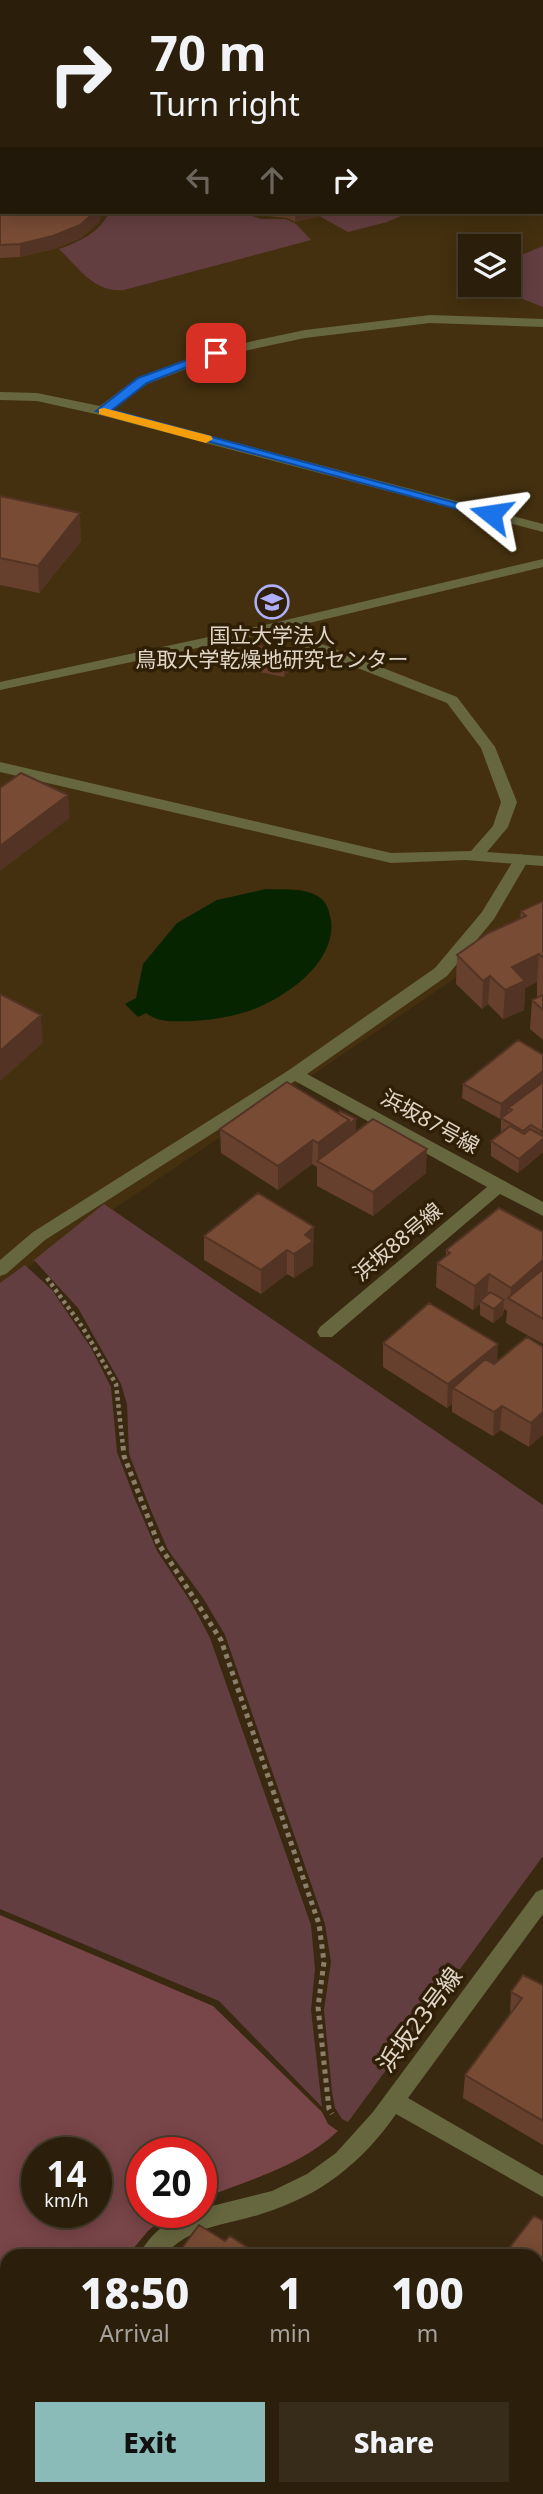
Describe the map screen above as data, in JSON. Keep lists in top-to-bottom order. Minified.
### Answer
{"streets":{"street":["浜坂87号線","浜坂88号線","浜坂23号線"]},"crossings":[["浜坂87号線","浜坂88号線"]],"places":{"school or university":["国立大学法人 鳥取大学乾燥地研究センター"]},"page":{"turn":["70 m","Turn right"],"speed":"14 km/h","limit":"20","eta":["18:50","Arrival","1","min","100","m"],"buttons":["Exit","Share"]}}
